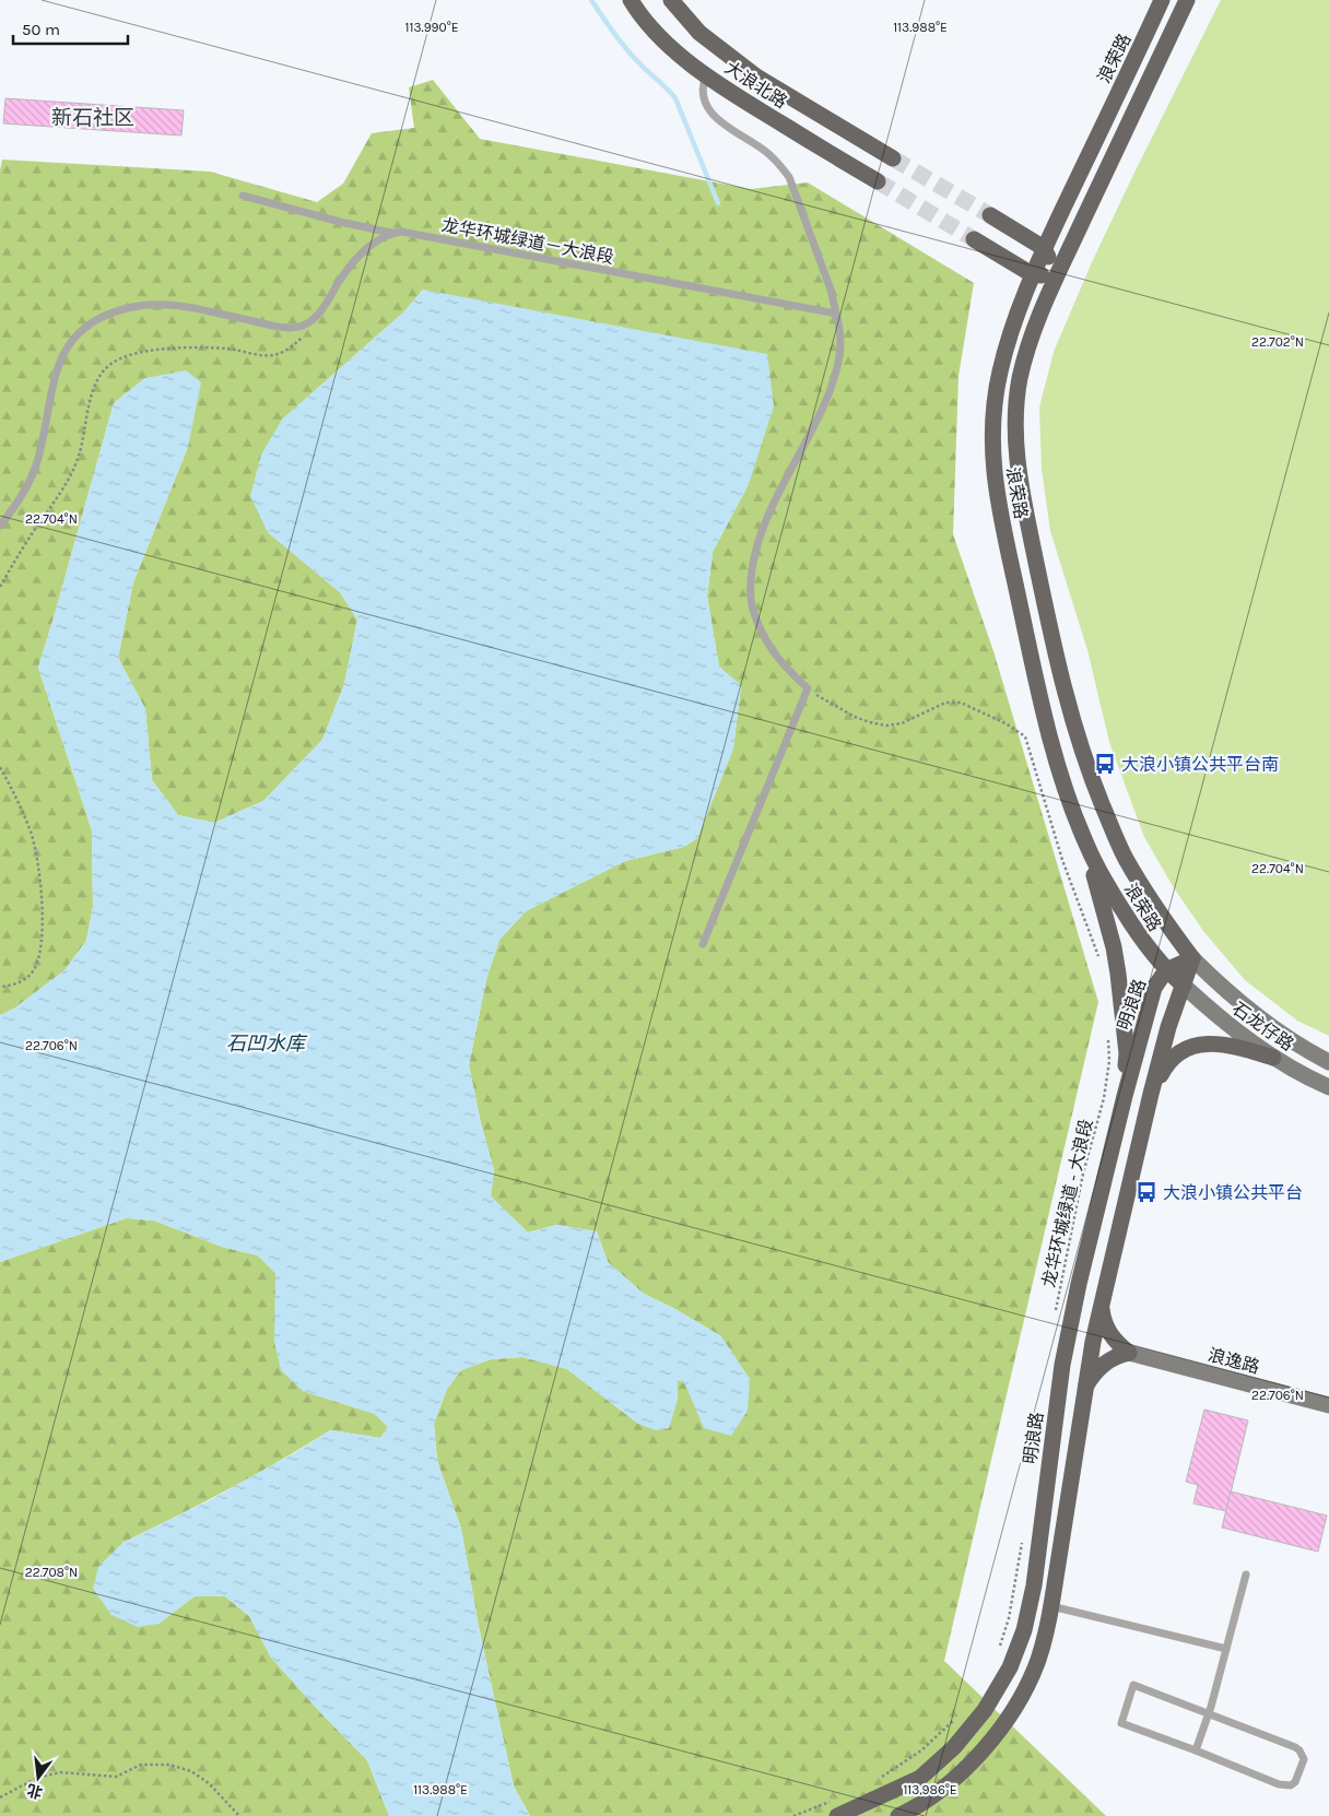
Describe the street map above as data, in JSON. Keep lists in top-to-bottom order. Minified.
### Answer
{"streets":{"main road":["浪荣路","大浪北路","明浪路","石龙仔路","浪逸路"],"lane":["龙华环城绿道－大浪段"],"path":["龙华环城绿道 - 大浪段"]},"crossings":[["浪荣路","明浪路"],["浪荣路","石龙仔路"],["明浪路","石龙仔路"]],"districts":["新石社区"],"water":["石凹水库"],"places":{"bus stop":["大浪小镇公共平台南","大浪小镇公共平台"]},"scale_bar":"50 m","north":"bottom","coordinates":["113.990°E","113.988°E","22.702°N","22.704°N","22.706°N","22.708°N","113.986°E"]}
